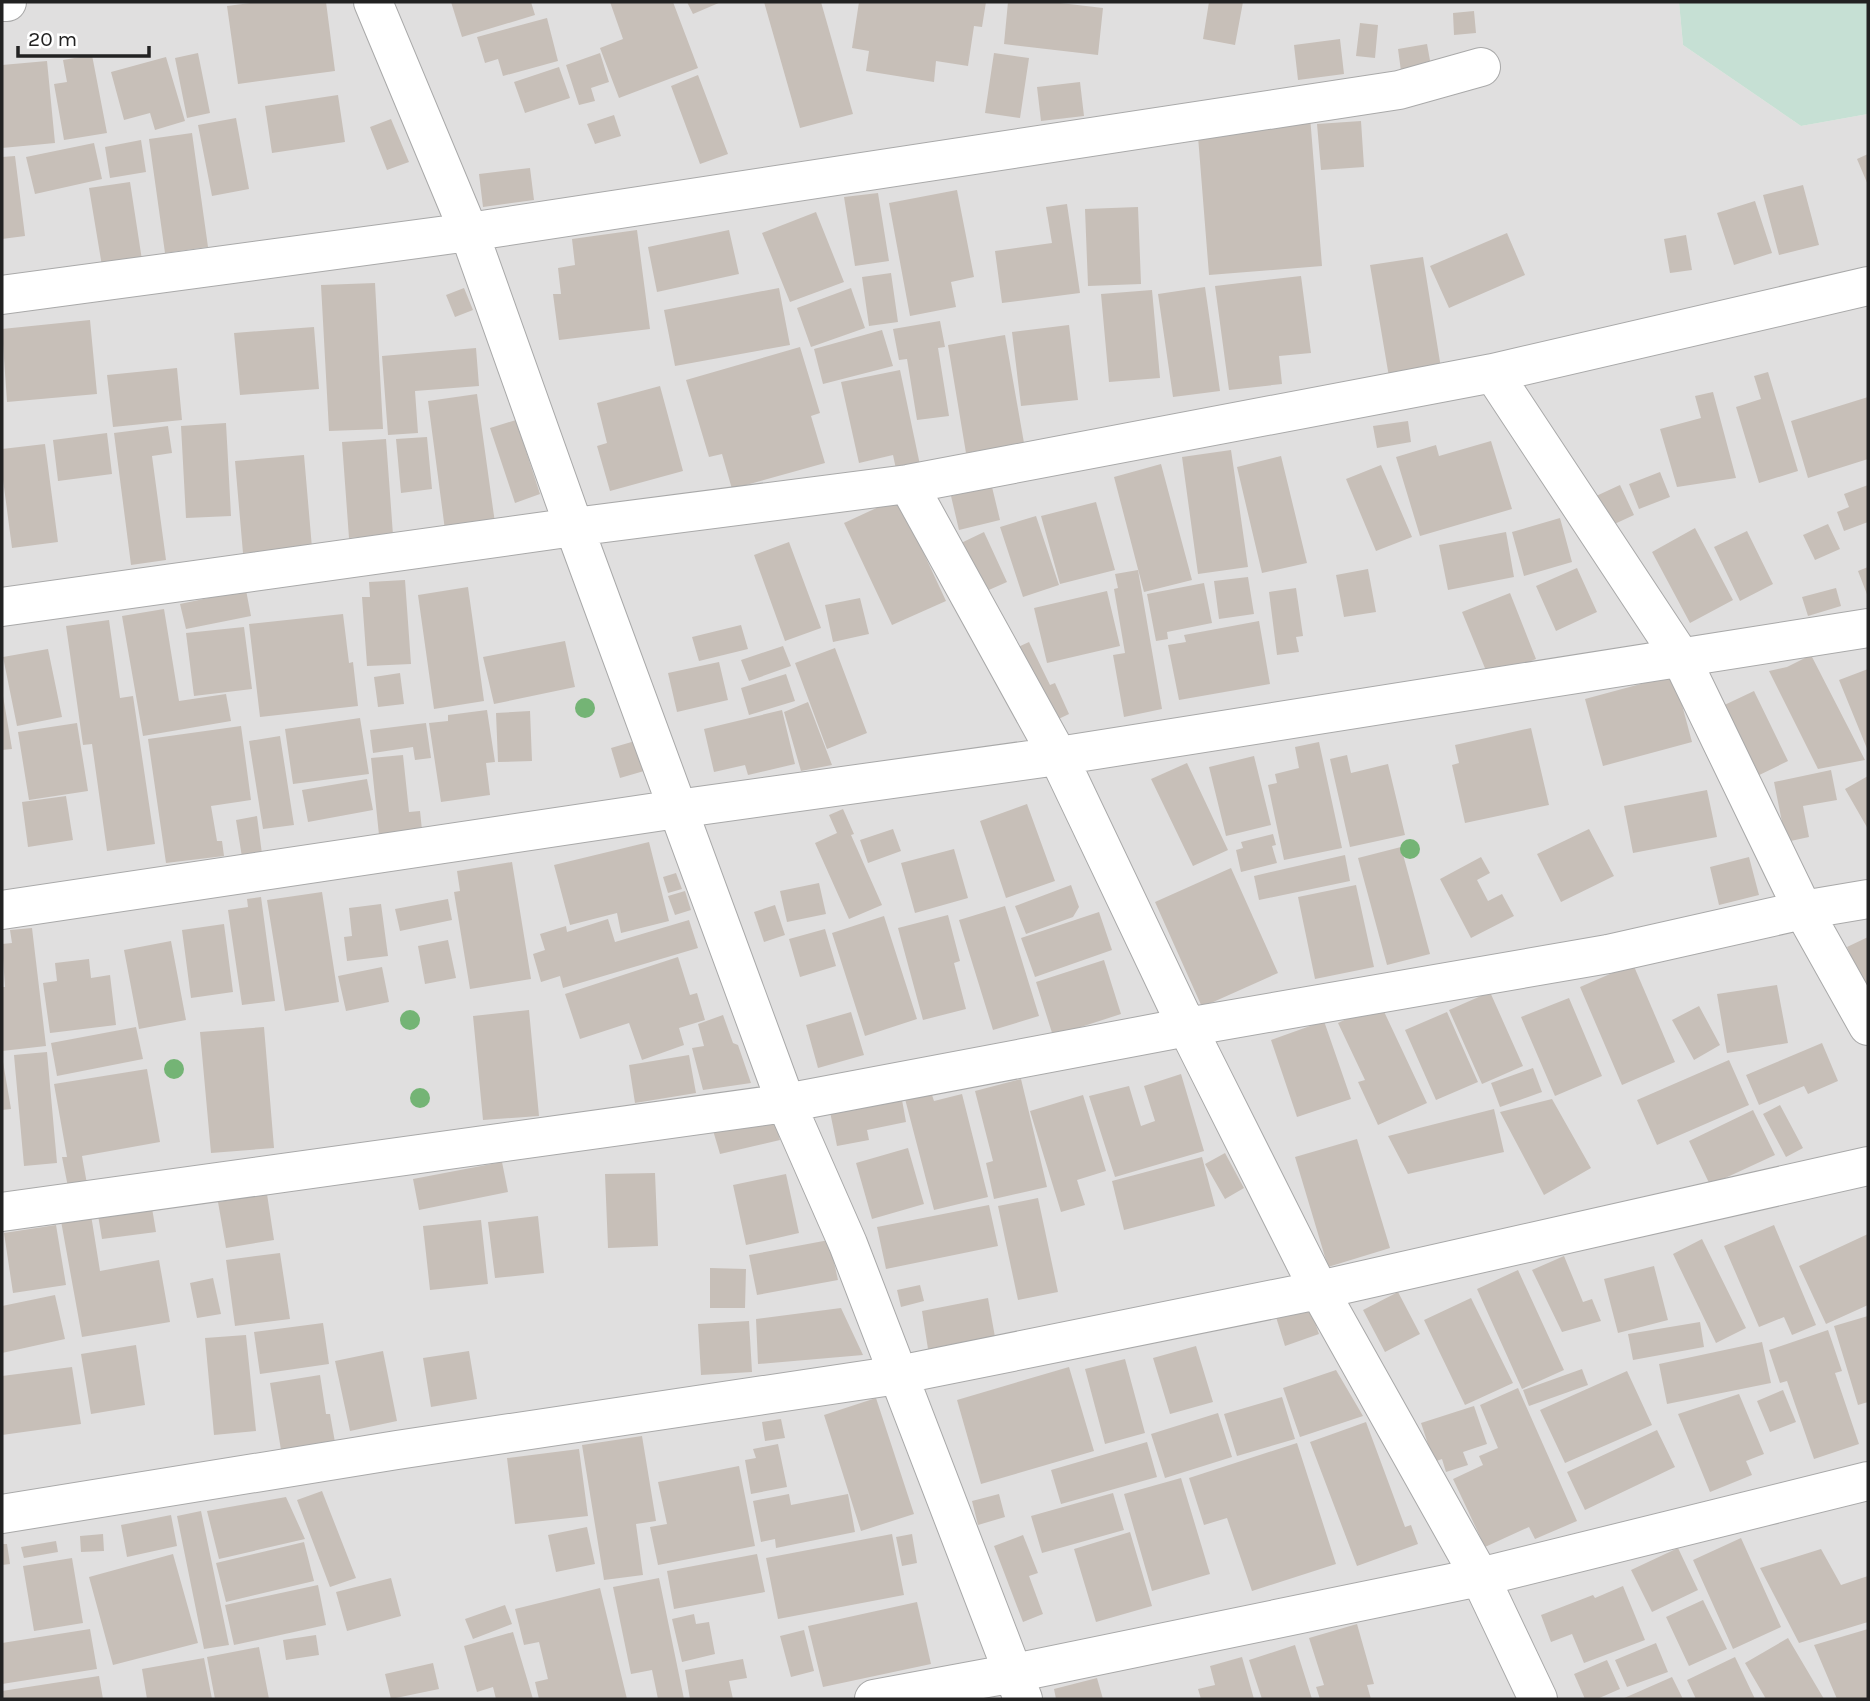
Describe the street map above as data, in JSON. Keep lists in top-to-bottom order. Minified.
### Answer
{"scale_bar":"20 m"}
